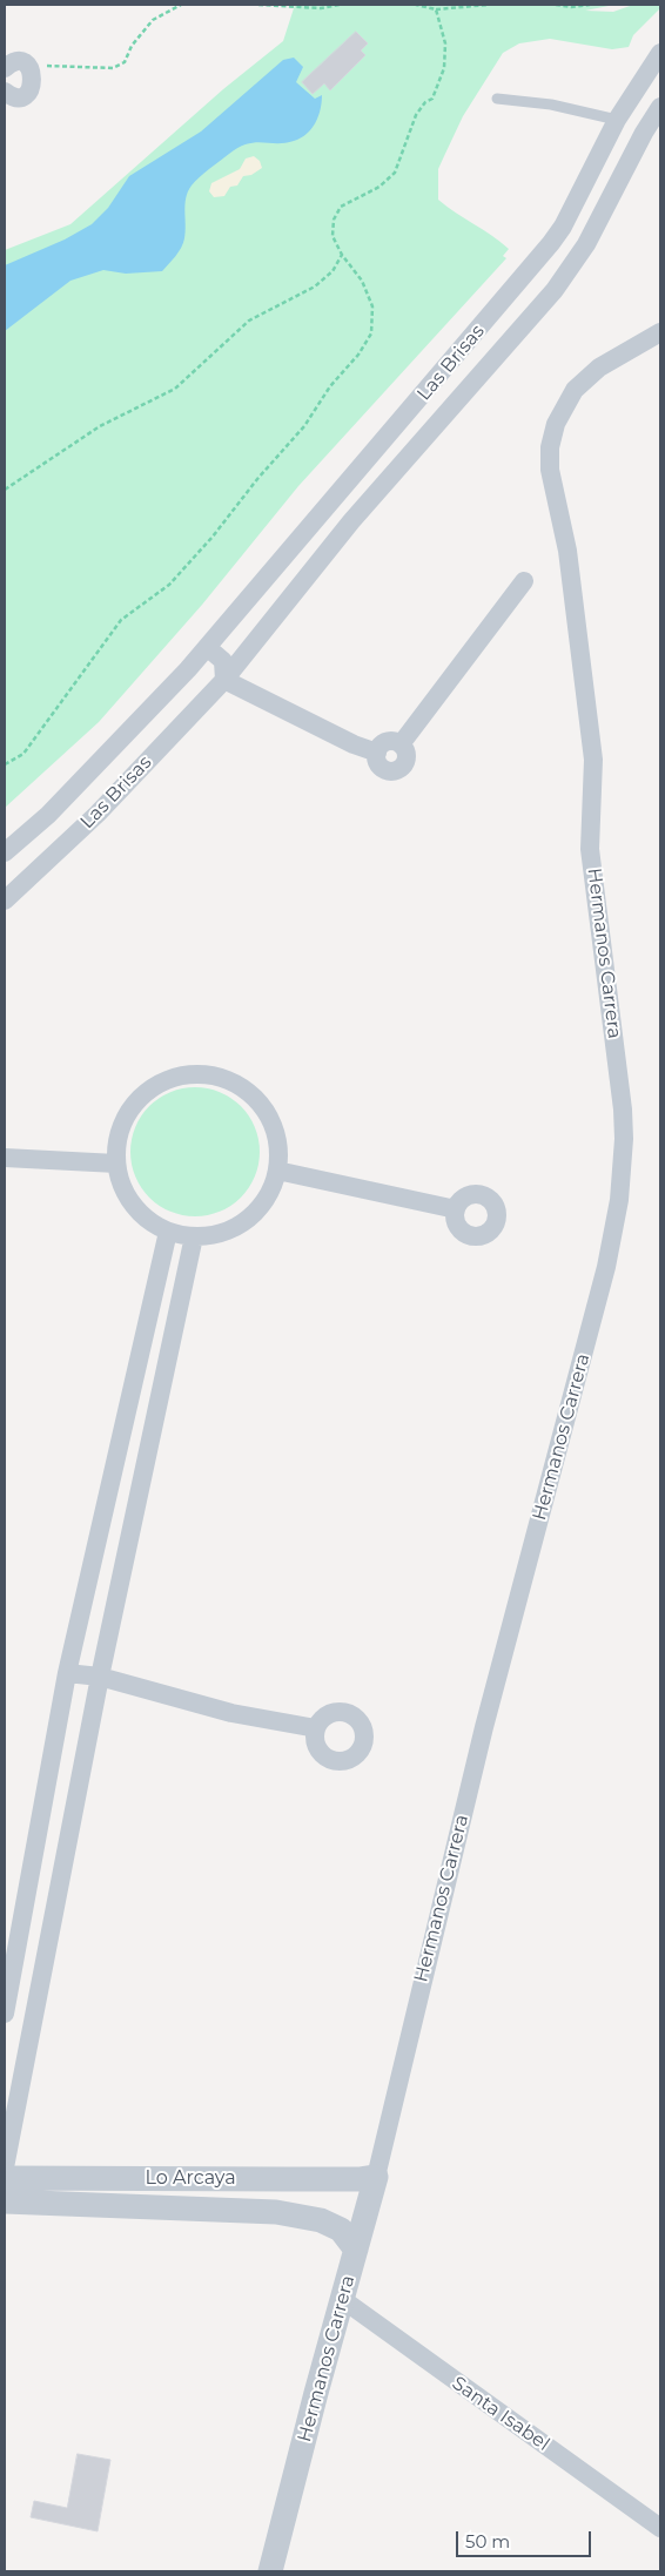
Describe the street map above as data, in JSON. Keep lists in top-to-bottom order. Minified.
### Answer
{"streets":{"street":["Las Brisas","Hermanos Carrera","Lo Arcaya","Santa Isabel"]},"crossings":[["Hermanos Carrera","Lo Arcaya"],["Hermanos Carrera","Santa Isabel"]],"scale_bar":"50 m"}
